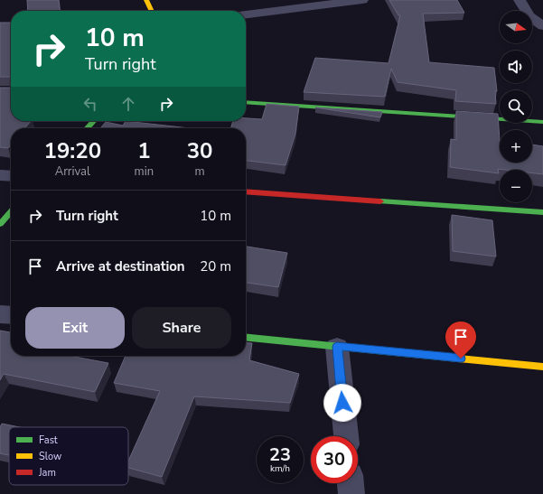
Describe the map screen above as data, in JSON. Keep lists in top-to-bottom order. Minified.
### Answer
{"legend":["Fast","Slow","Jam"],"north":"right","page":{"map_buttons":["+","−"],"turn":["10 m","Turn right"],"eta":["19:20","Arrival","1","min","30","m"],"list":[{"name":"Turn right","value":"10 m"},{"name":"Arrive at destination","value":"20 m"}],"buttons":["Exit","Share"],"speed":"23 km/h","limit":"30"}}
